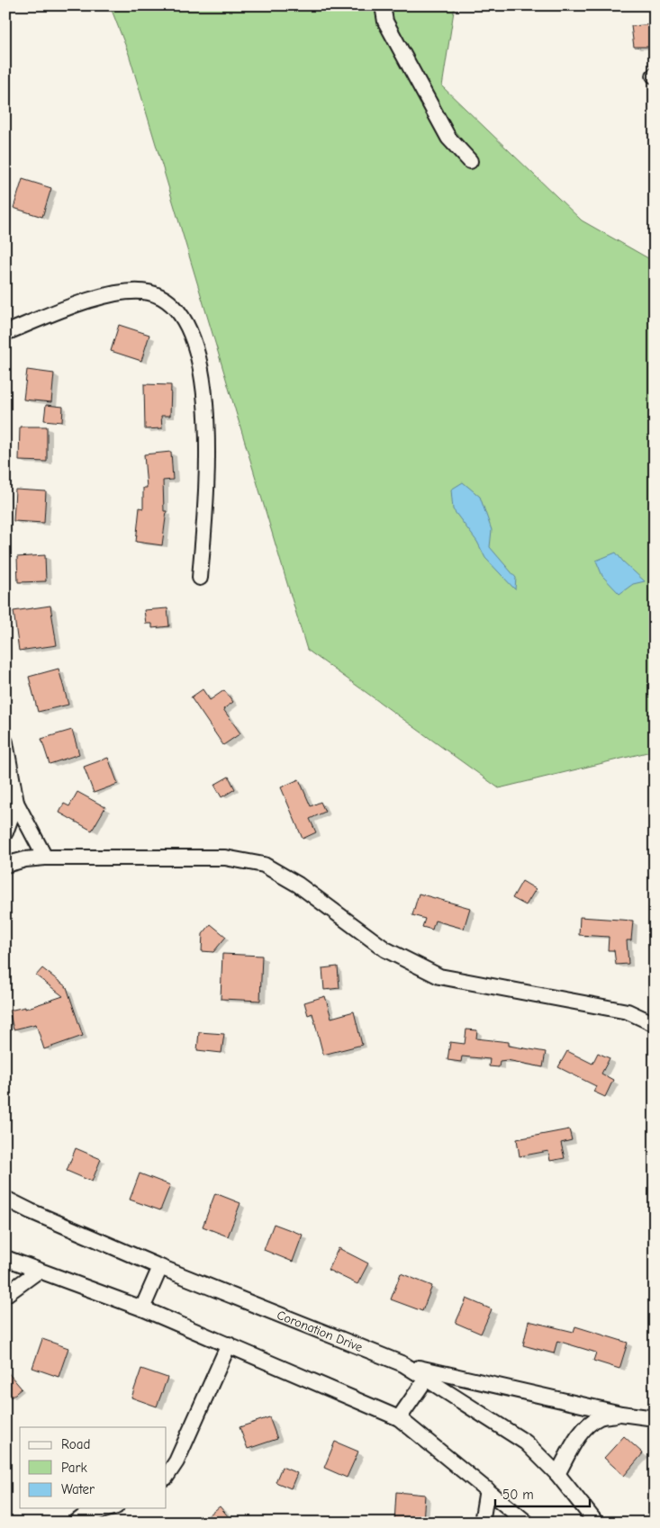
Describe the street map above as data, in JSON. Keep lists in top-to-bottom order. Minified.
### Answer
{"streets":{"street":["Coronation Drive"]},"legend":["Road","Park","Water"],"scale_bar":"50 m"}
